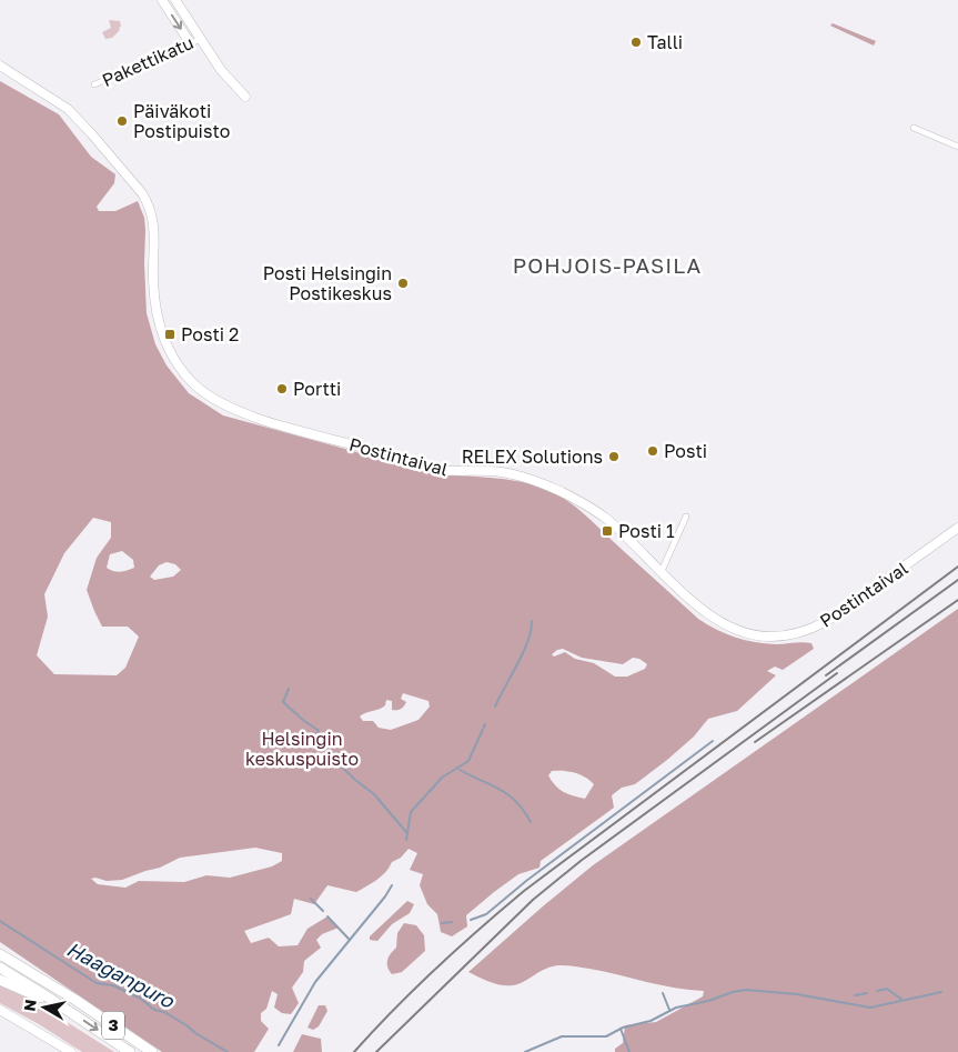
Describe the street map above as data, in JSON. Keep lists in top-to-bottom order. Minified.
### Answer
{"streets":{"highway":["3"],"street":["Pakettikatu","Postintaival"]},"districts":["POHJOIS-PASILA"],"water":["Haaganpuro"],"parks":["Helsingin keskuspuisto"],"places":{"other":["Talli","Päiväkoti Postipuisto","Posti Helsingin Postikeskus","Portti","Posti","RELEX Solutions"],"transit":["Posti 2","Posti 1"]},"north":"left"}
